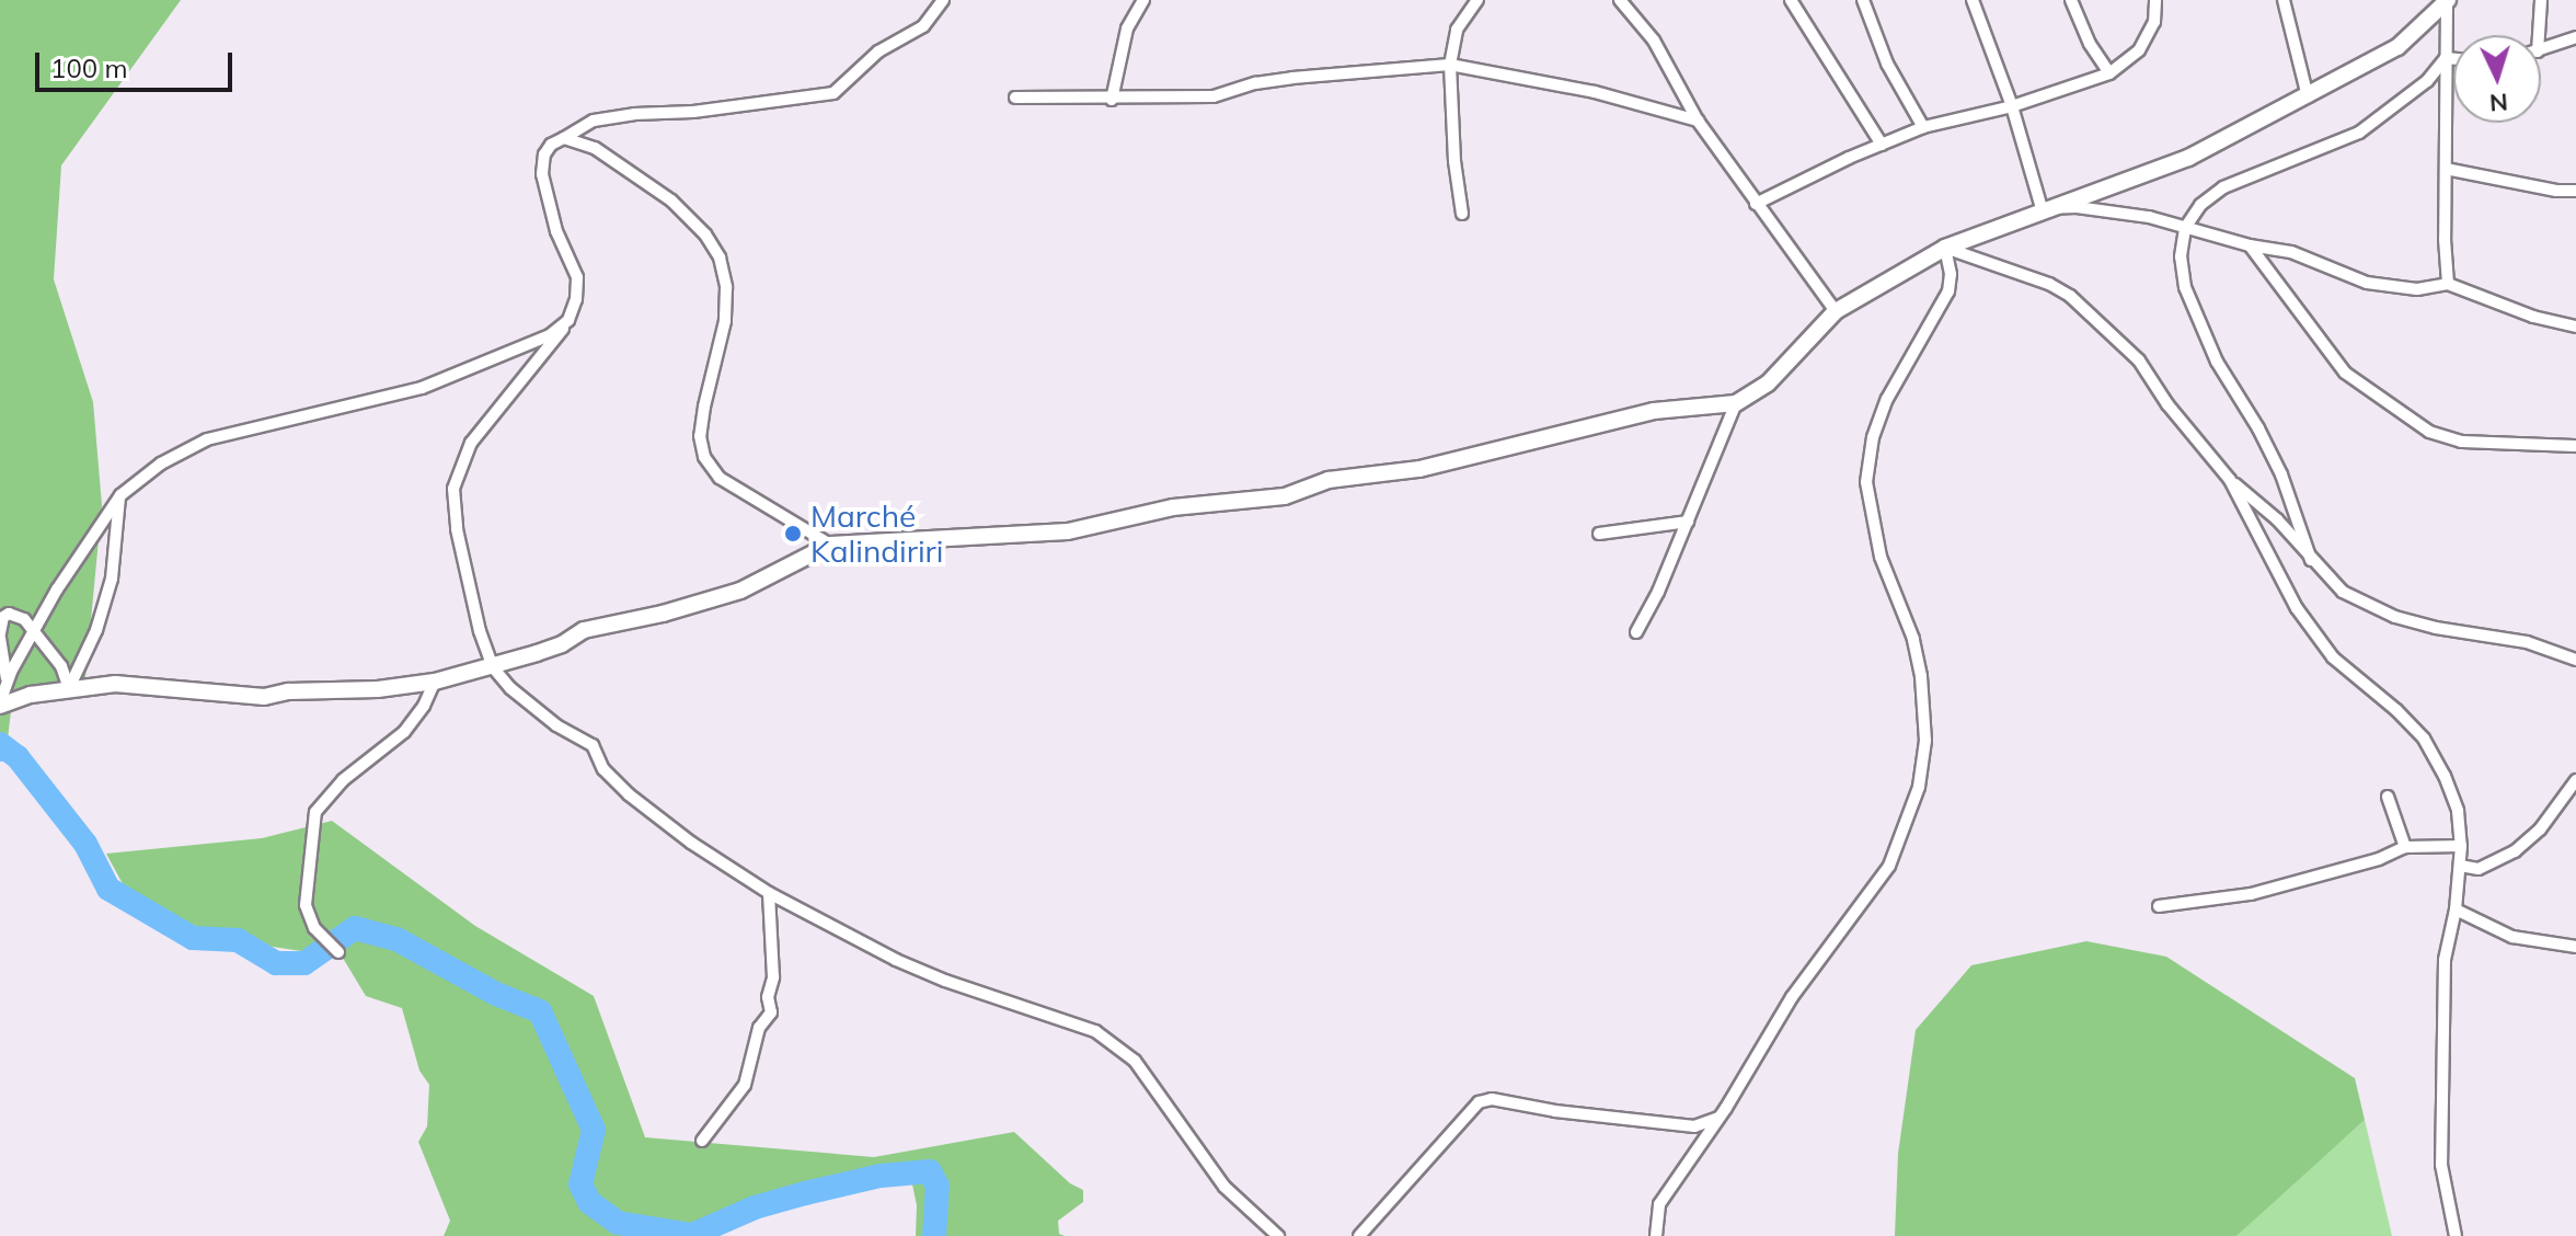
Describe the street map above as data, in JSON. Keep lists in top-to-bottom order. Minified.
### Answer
{"places":["Marché Kalindiriri"],"scale_bar":"100 m","north":"bottom"}
